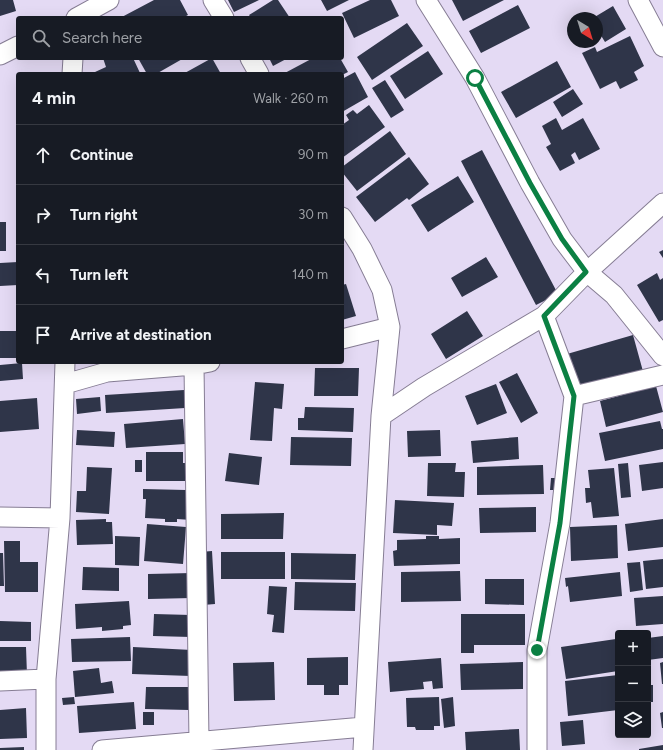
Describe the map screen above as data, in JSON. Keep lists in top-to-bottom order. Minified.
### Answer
{"north":"bottom right","page":{"search":"Search here","heading":["4 min","Walk · 260 m"],"list":[["Continue","90 m"],["Turn right","30 m"],["Turn left","140 m"],"Arrive at destination"],"map_buttons":["+","−"]}}
